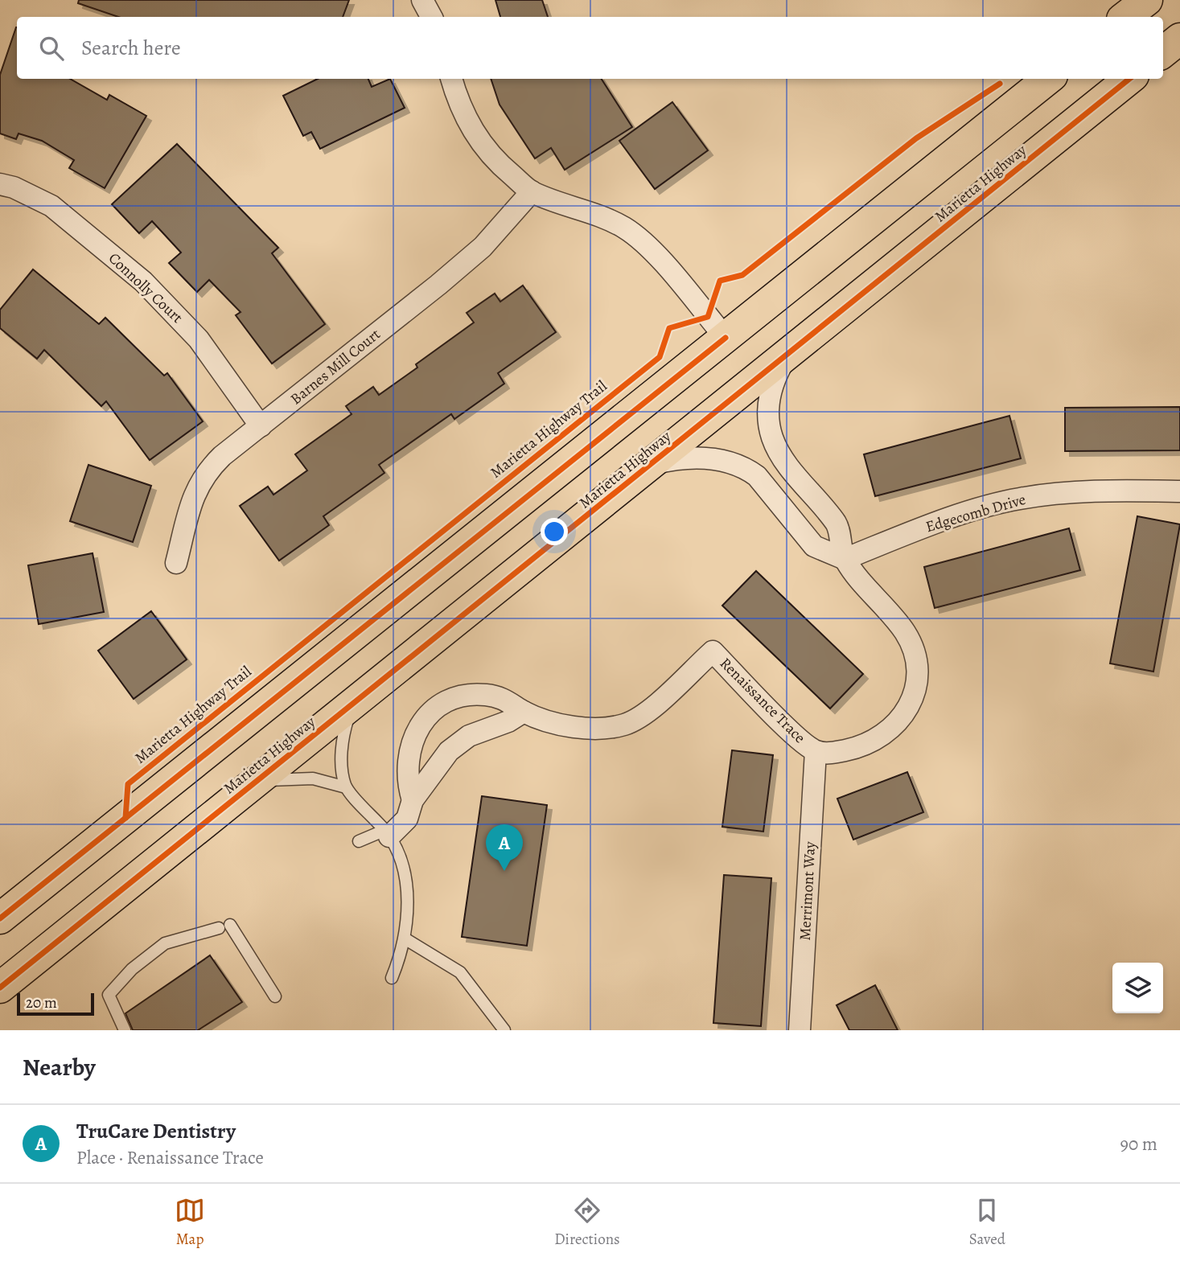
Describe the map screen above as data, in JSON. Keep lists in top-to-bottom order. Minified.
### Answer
{"streets":{"highway":["Marietta Highway"],"street":["Connolly Court","Barnes Mill Court","Edgecomb Drive","Renaissance Trace","Merrimont Way"],"cycle path":["Marietta Highway Trail"]},"crossings":[["Marietta Highway","Renaissance Trace"],["Connolly Court","Barnes Mill Court"],["Edgecomb Drive","Renaissance Trace"],["Renaissance Trace","Merrimont Way"]],"scale_bar":"20 m","page":{"search":"Search here","pins":"A","scale":"20 m","heading":"Nearby","list":[{"mark":"A","name":"TruCare Dentistry","note":"Place · Renaissance Trace","value":"90 m"}],"nav":["Map","Directions","Saved"]}}
